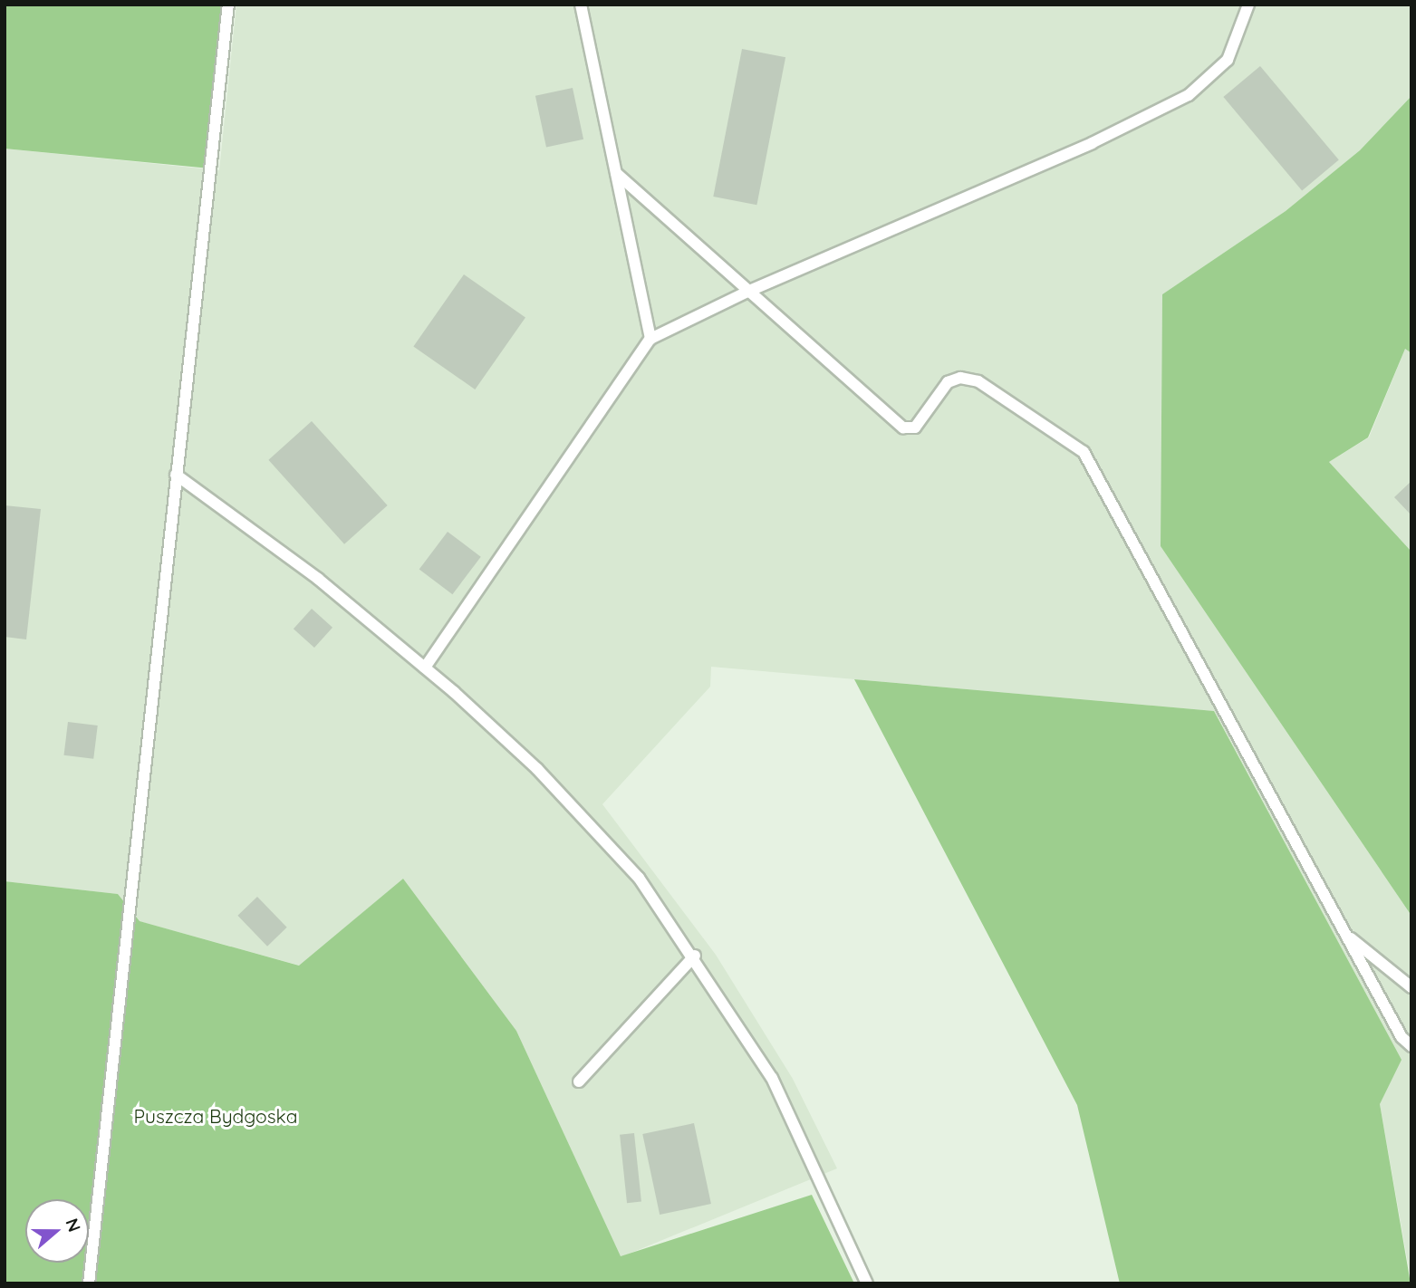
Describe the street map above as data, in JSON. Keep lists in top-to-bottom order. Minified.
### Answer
{"parks":["Puszcza Bydgoska"],"north":"right"}
